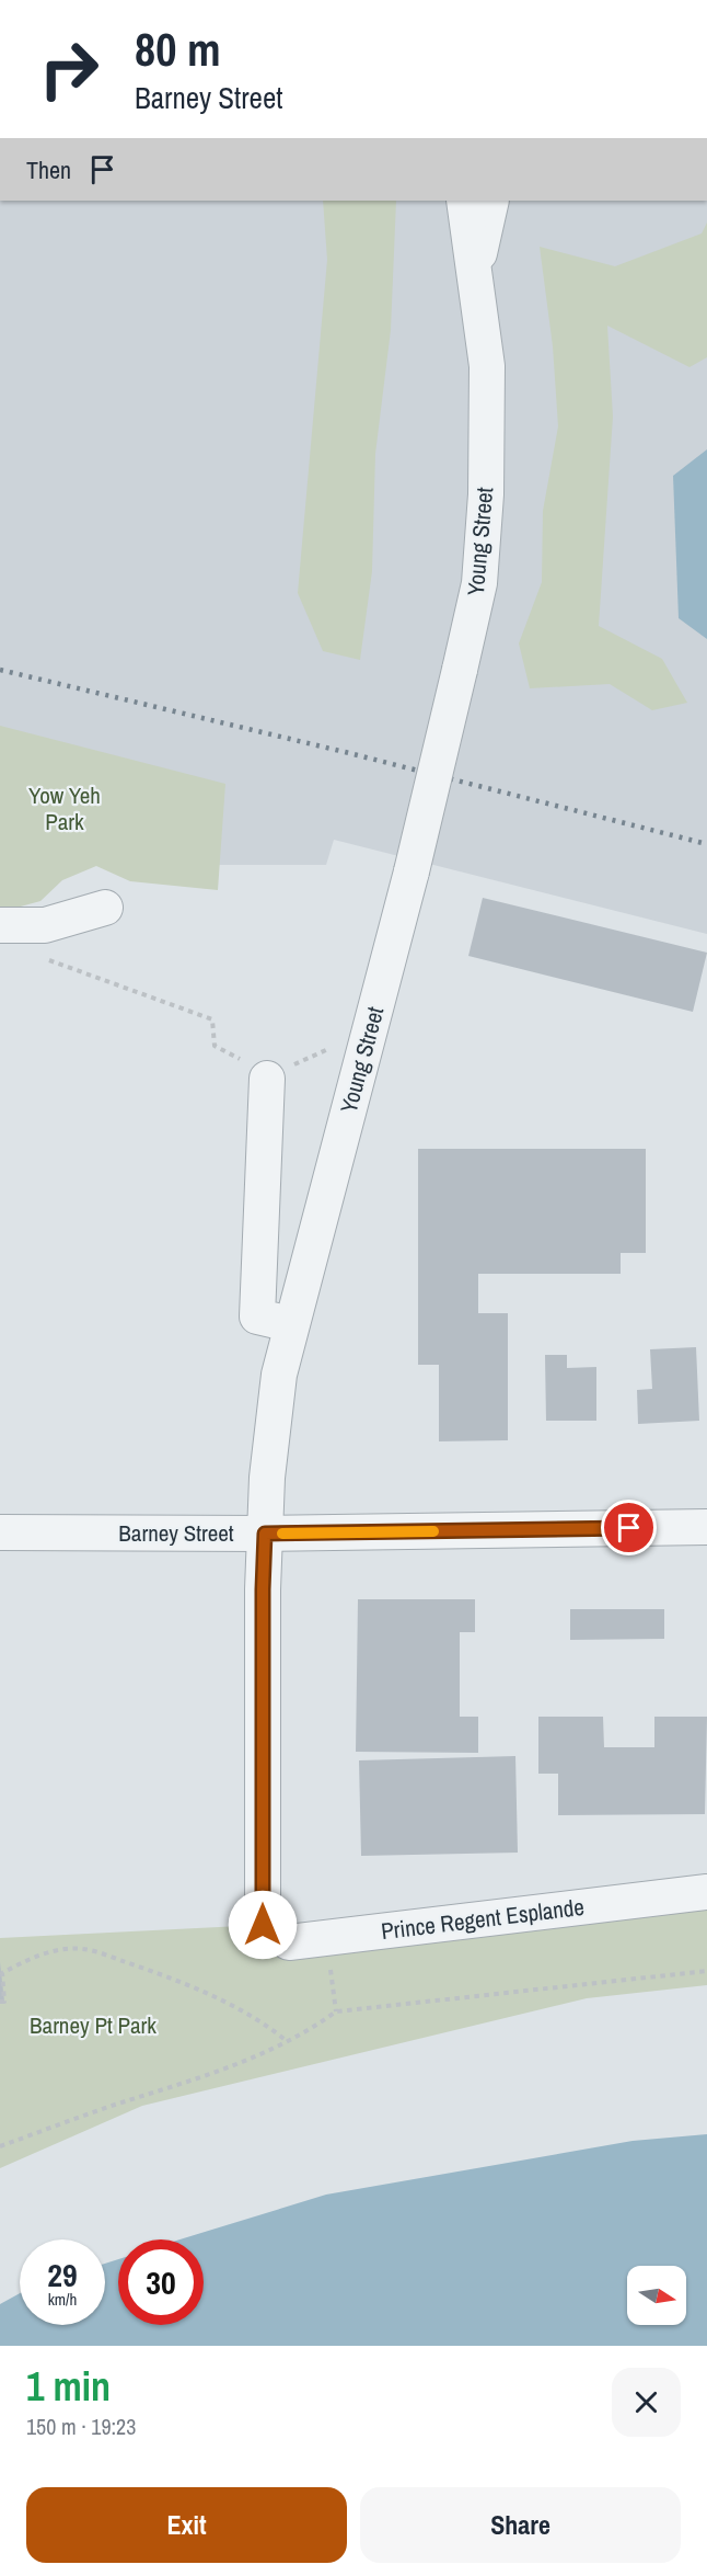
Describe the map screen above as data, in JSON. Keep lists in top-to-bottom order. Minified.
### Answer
{"streets":{"street":["Young Street","Barney Street","Prince Regent Esplande"]},"crossings":[["Young Street","Barney Street"],["Young Street","Prince Regent Esplande"]],"parks":["Yow Yeh Park","Barney Pt Park"],"north":"right","page":{"turn":["80 m","Barney Street"],"then":"Then","speed":"29 km/h","limit":"30","heading":["1 min","150 m · 19:23"],"buttons":["Exit","Share"]}}
